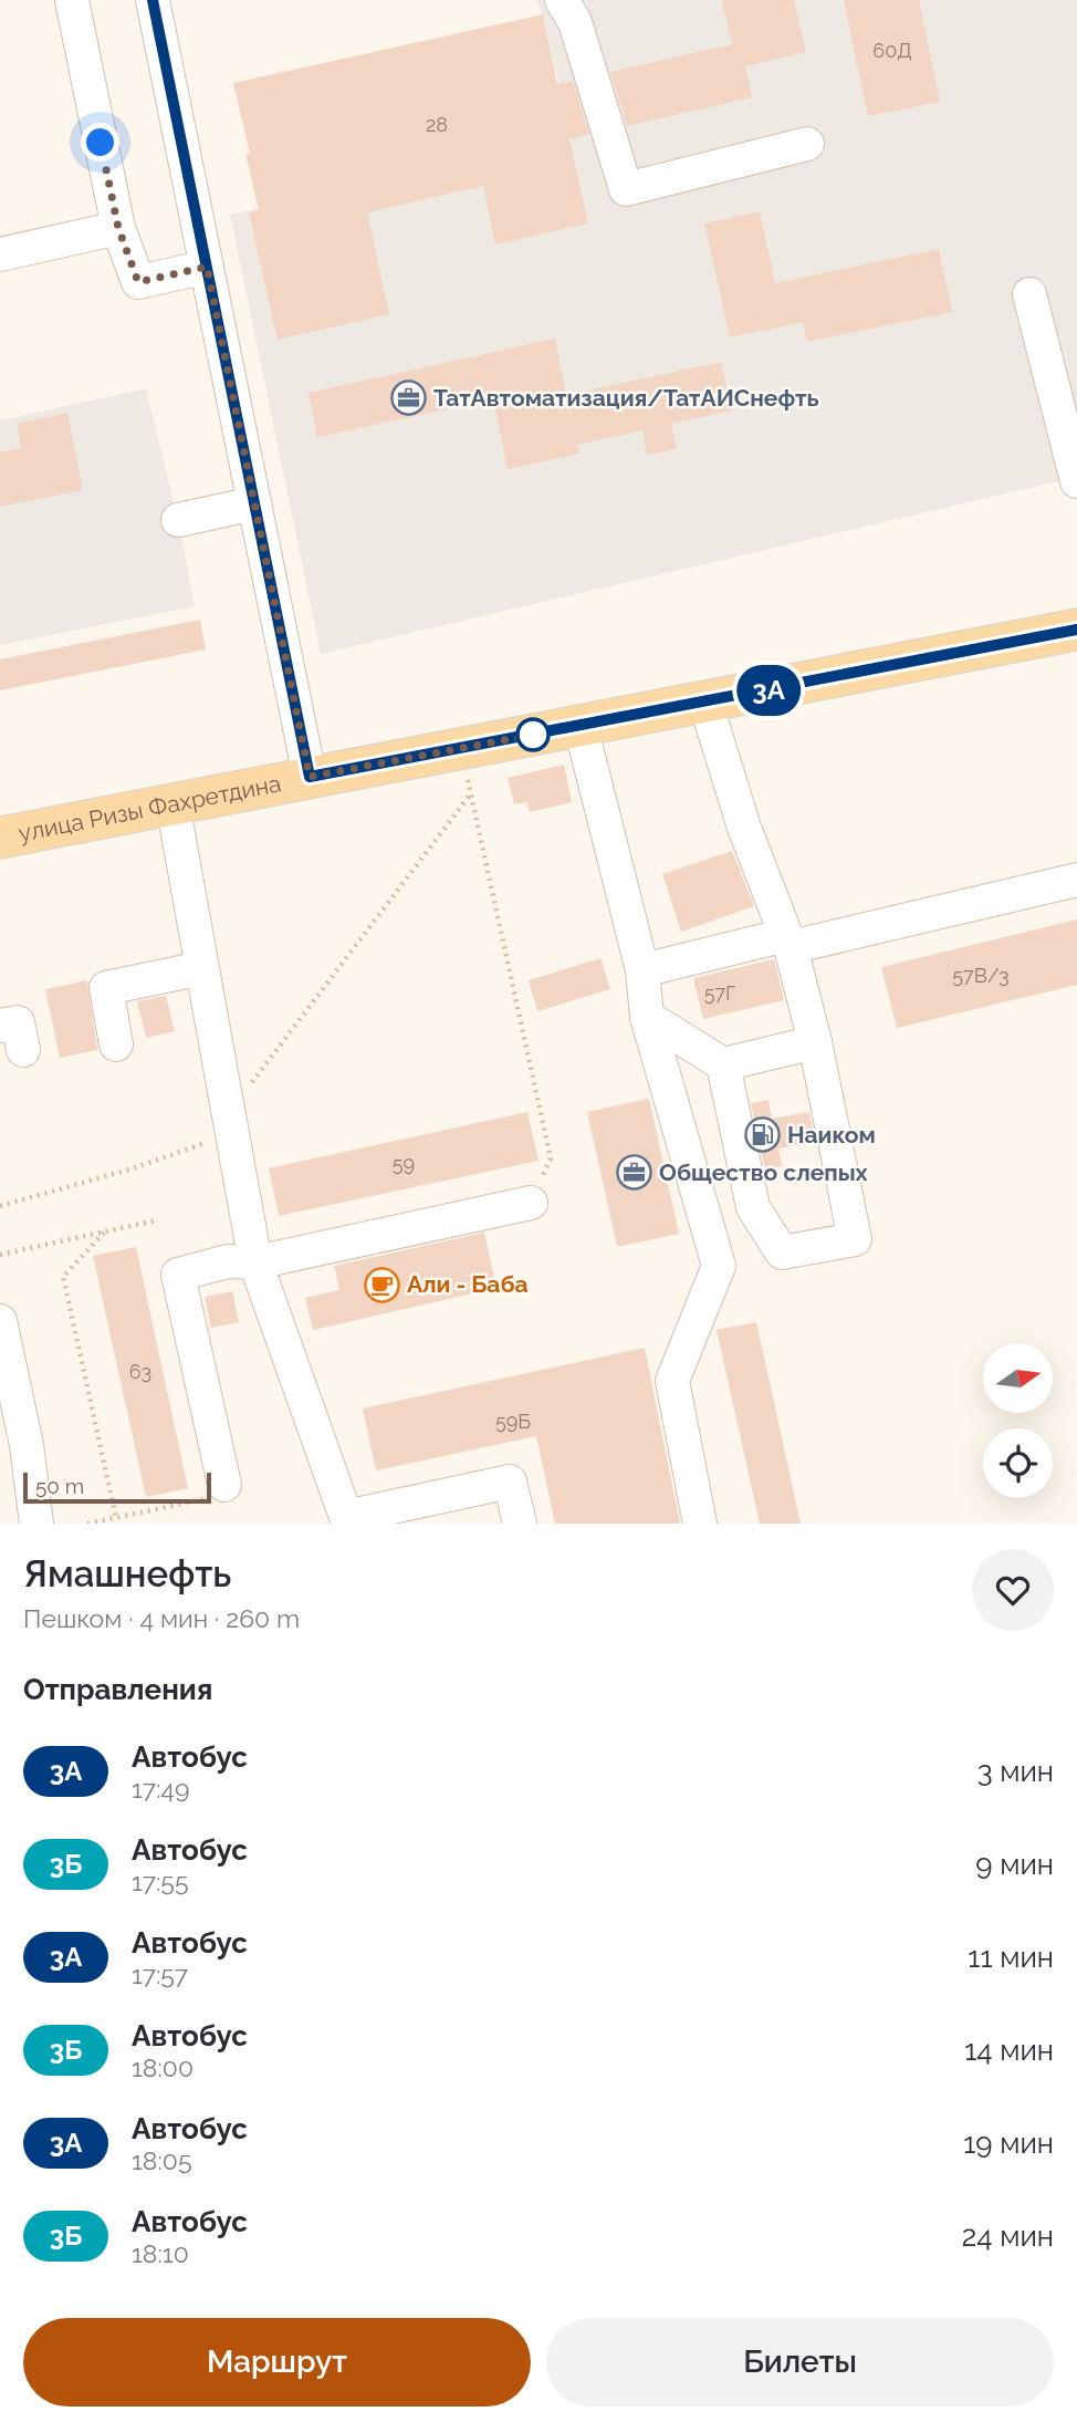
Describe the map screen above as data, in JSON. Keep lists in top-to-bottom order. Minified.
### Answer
{"streets":{"main road":["улица Ризы Фахретдина"]},"places":{"office":["ТатАвтоматизация/ТатАИСнефть","Общество слепых"],"fuel station":["Наиком"],"cafe":["Али - Баба"]},"lines":["bus line 3А"],"house_numbers":["60Д","28","57В/3","57Г","59","63","59Б"],"scale_bar":"50 m","north":"right","page":{"on_map":"3А","scale":"50 m","heading":[["Ямашнефть","Пешком · 4 мин · 260 m"],"Отправления"],"list":[{"mark":"3А","name":"Автобус","note":"17:49","value":"3 мин"},{"mark":"3Б","name":"Автобус","note":"17:55","value":"9 мин"},{"mark":"3А","name":"Автобус","note":"17:57","value":"11 мин"},{"mark":"3Б","name":"Автобус","note":"18:00","value":"14 мин"},{"mark":"3А","name":"Автобус","note":"18:05","value":"19 мин"},{"mark":"3Б","name":"Автобус","note":"18:10","value":"24 мин"}],"buttons":["Маршрут","Билеты"]}}
